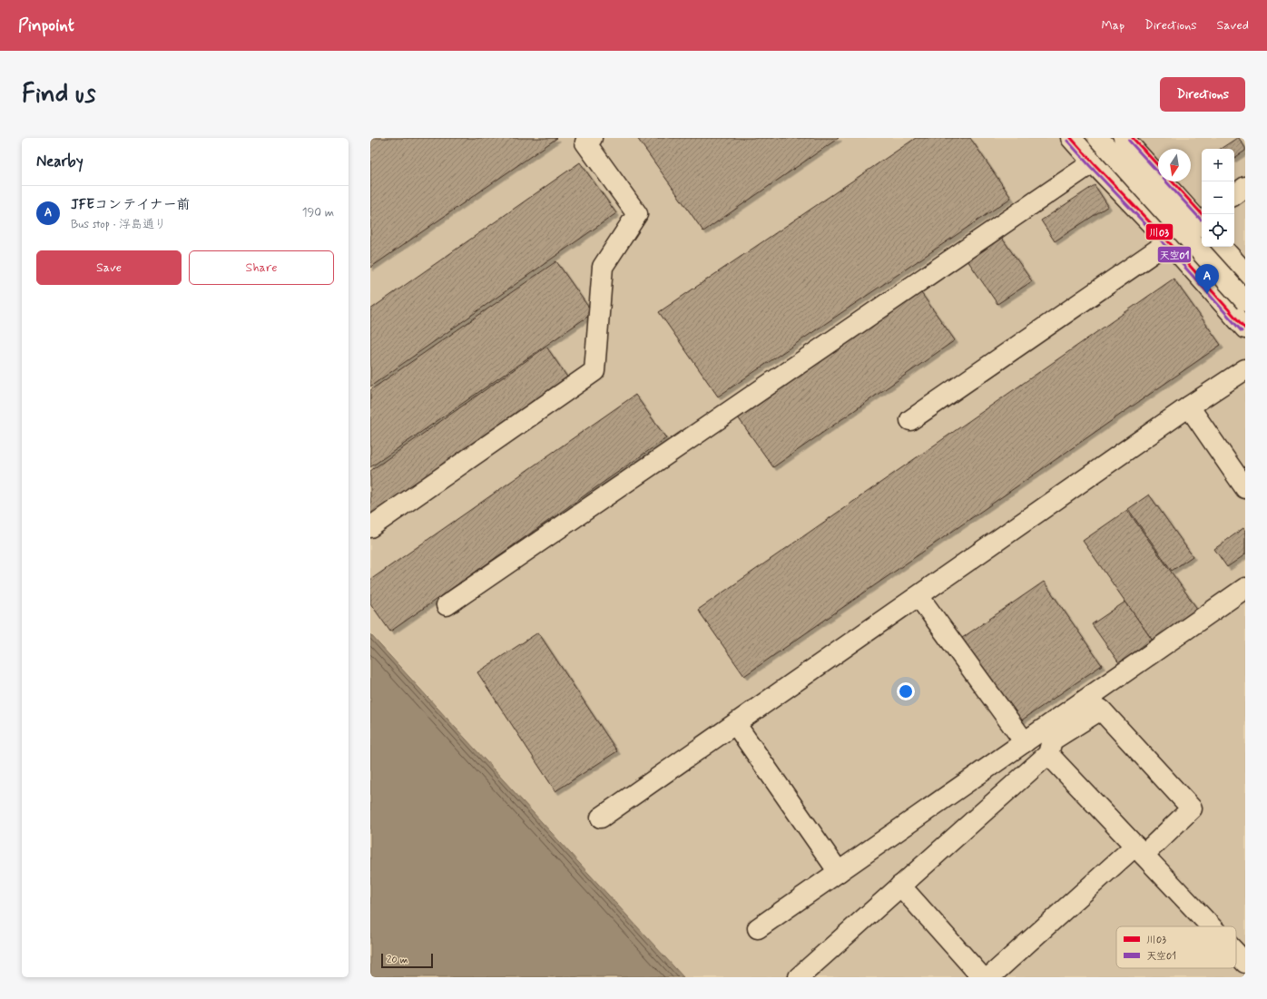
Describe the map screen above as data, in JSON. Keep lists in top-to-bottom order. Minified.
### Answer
{"lines":["transit line 川03","transit line 天空01"],"legend":["川03","天空01"],"scale_bar":"20 m","north":"bottom","page":{"header":"Pinpoint","nav":["Map","Directions","Saved"],"buttons":["Directions",["Save","Share"]],"title":"Find us","heading":"Nearby","map_buttons":["+","−"],"list":[{"mark":"A","name":"JFEコンテイナー前","note":"Bus stop · 浮島通り","value":"190 m"}],"pins":"A","scale":"20 m"}}
